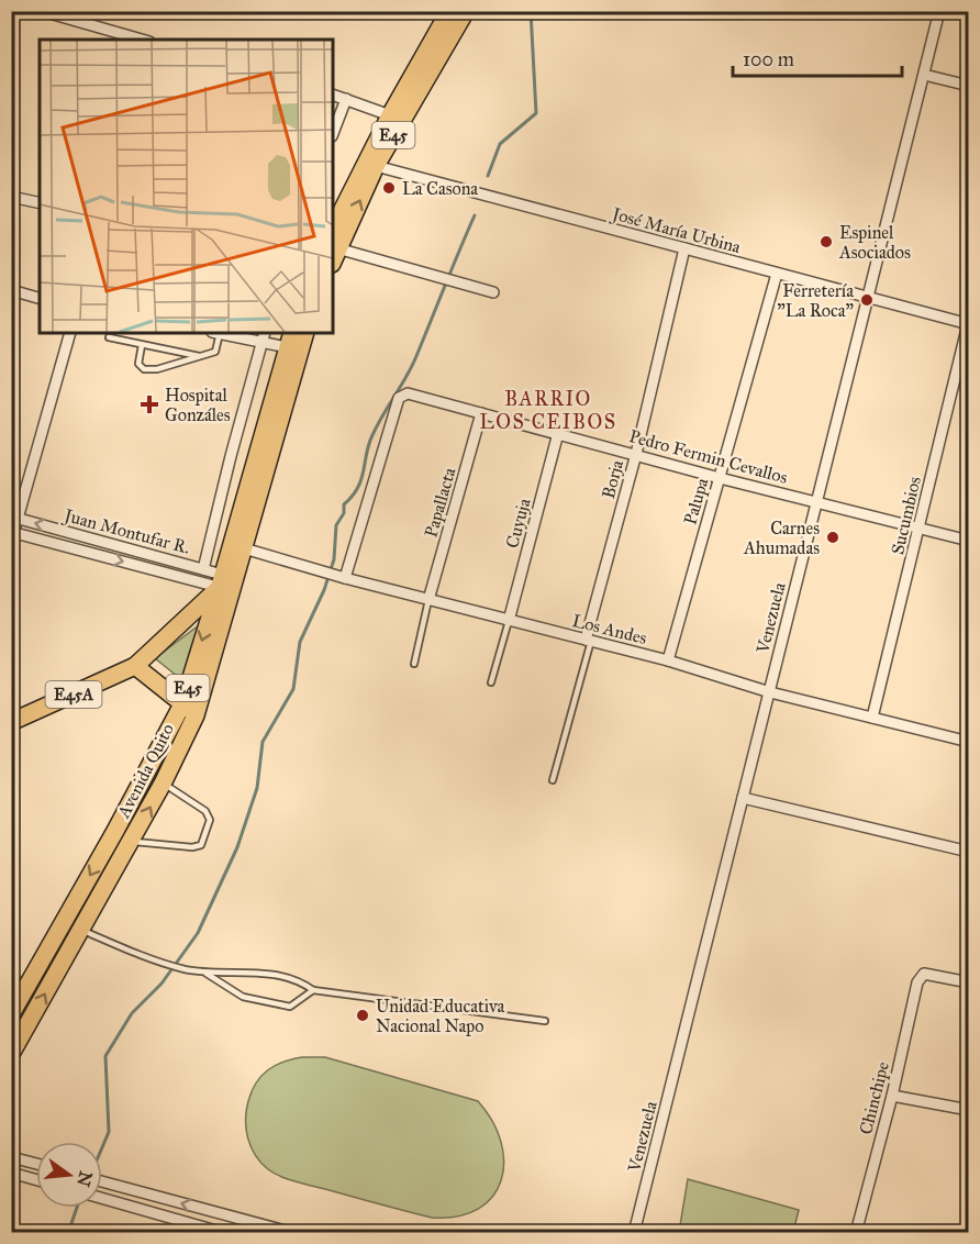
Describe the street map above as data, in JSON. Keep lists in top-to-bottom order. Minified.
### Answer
{"streets":{"highway":["E45","E45A","Avenida Quito"],"street":["José María Urbina","Pedro Fermin Cevallos","Borja","Palupa","Papallacta","Sucumbios","Cuyuja","Juan Montufar R.","Venezuela","Los Andes","Chinchipe"]},"crossings":[["E45","José María Urbina"],["José María Urbina","Borja"],["José María Urbina","Palupa"],["José María Urbina","Sucumbios"],["José María Urbina","Venezuela"],["Pedro Fermin Cevallos","Borja"],["Pedro Fermin Cevallos","Palupa"],["Pedro Fermin Cevallos","Papallacta"],["Pedro Fermin Cevallos","Sucumbios"],["Pedro Fermin Cevallos","Cuyuja"],["Pedro Fermin Cevallos","Venezuela"],["Pedro Fermin Cevallos","Los Andes"],["Borja","Los Andes"],["Palupa","Los Andes"],["Papallacta","Los Andes"],["Sucumbios","Los Andes"],["Cuyuja","Los Andes"],["Juan Montufar R.","E45A"],["Juan Montufar R.","Avenida Quito"],["Venezuela","Los Andes"],["Los Andes","Avenida Quito"],["E45A","Avenida Quito"]],"districts":["BARRIO LOS CEIBOS"],"places":{"other":["La Casona","Espinel Asociados","Ferretería \"La Roca\"","Carnes Ahumadas","Unidad Educativa Nacional Napo"],"health":["Hospital Gonzáles"]},"scale_bar":"100 m","north":"right"}
